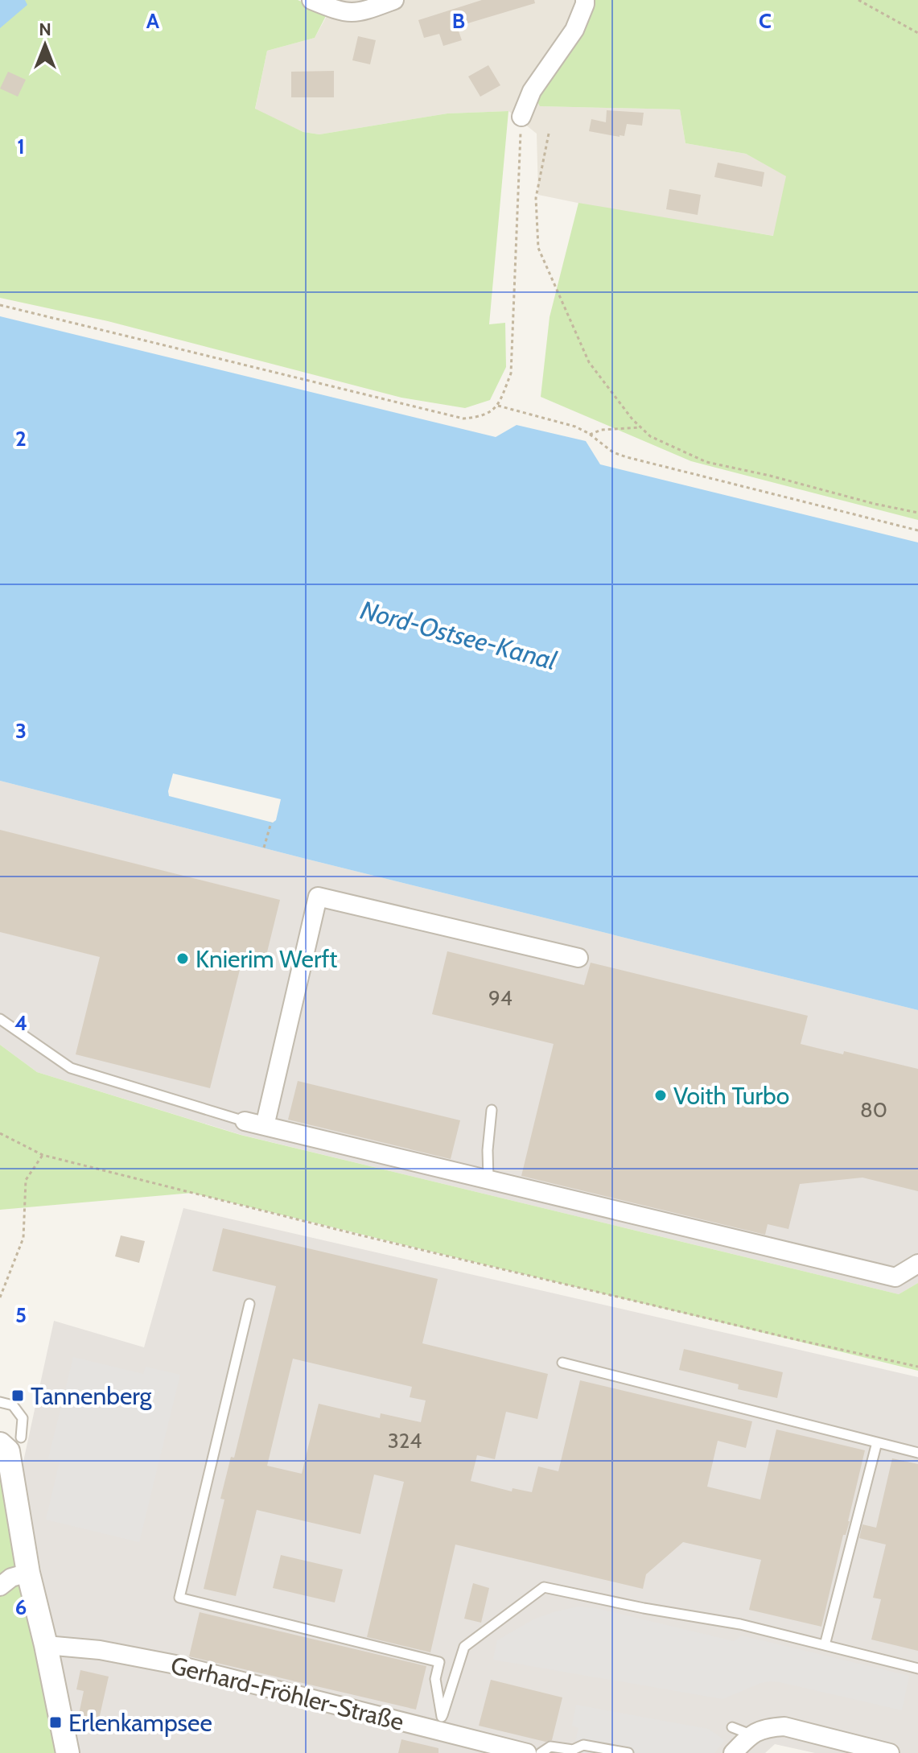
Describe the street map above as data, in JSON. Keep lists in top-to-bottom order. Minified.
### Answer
{"streets":{"street":["Gerhard-Fröhler-Straße"]},"water":["Nord-Ostsee-Kanal"],"places":{"other":["Knierim Werft","Voith Turbo"],"transit":["Tannenberg","Erlenkampsee"]},"house_numbers":["94","80","324"],"north":"top","grid":{"columns":["A","B","C"],"rows":["1","2","3","4","5","6"]}}
